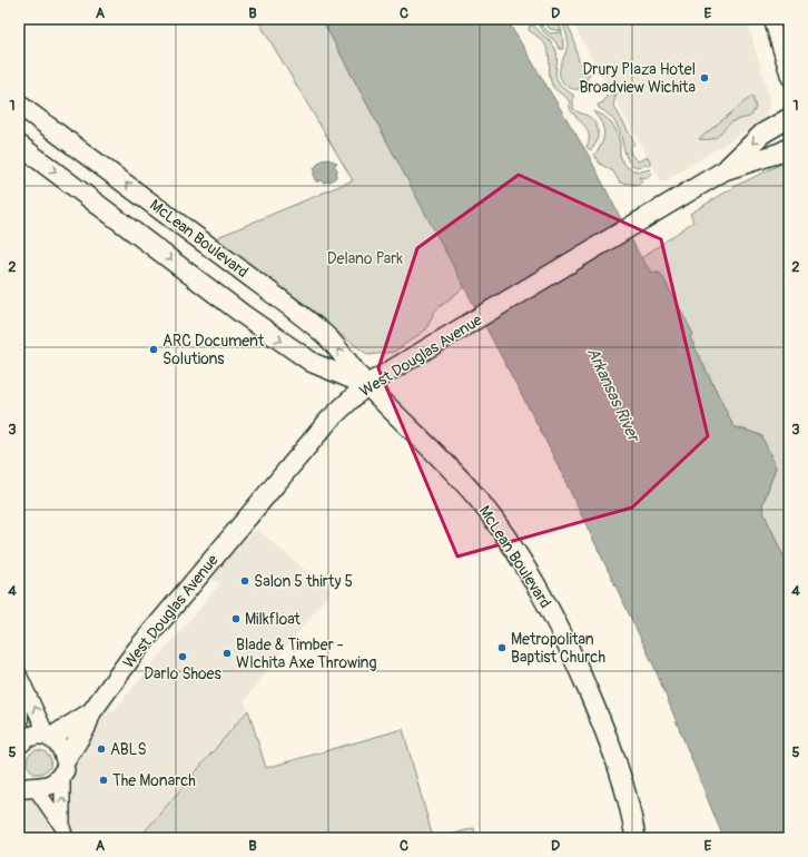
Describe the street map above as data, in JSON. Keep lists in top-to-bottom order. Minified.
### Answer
{"streets":{"main road":["McLean Boulevard","West Douglas Avenue"]},"crossings":[["McLean Boulevard","West Douglas Avenue"]],"water":["Arkansas River"],"parks":["Delano Park"],"places":["Drury Plaza Hotel Broadview Wichita","ARC Document Solutions","Salon 5 thirty 5","Milkfloat","Metropolitan Baptist Church","Blade & Timber - WIchita Axe Throwing","Darlo Shoes","ABLS","The Monarch"],"grid":{"columns":["A","B","C","D","E"],"rows":["1","2","3","4","5"]}}
